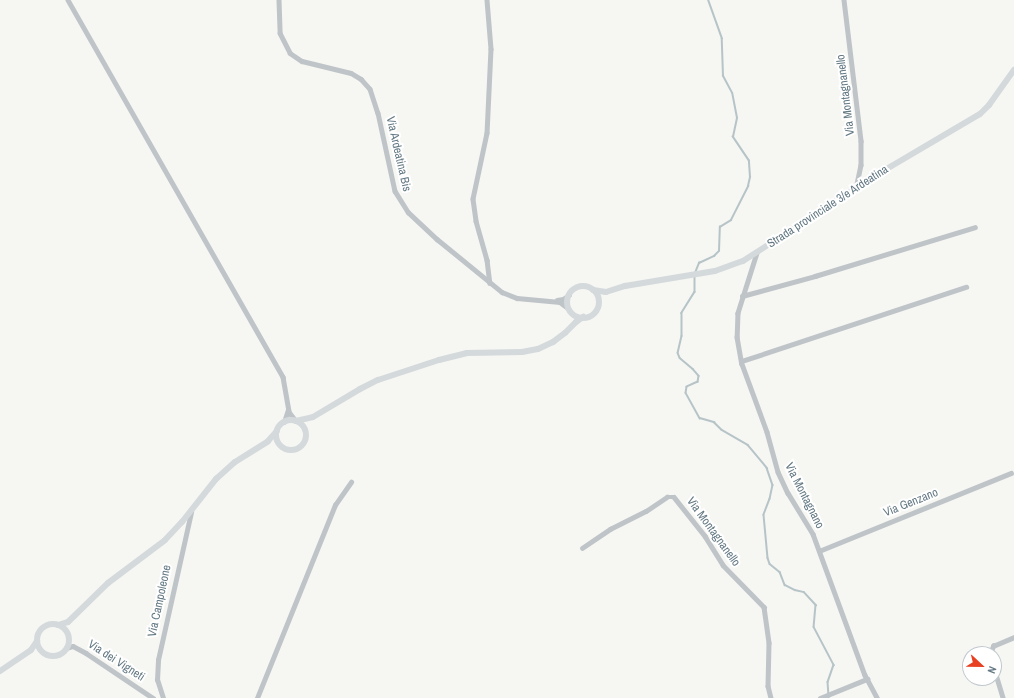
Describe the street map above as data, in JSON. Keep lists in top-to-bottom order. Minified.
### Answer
{"streets":{"main road":["Strada provinciale 3/e Ardeatina"],"street":["Via Montagnanello","Via Ardeatina Bis","Via Montagnano","Via Genzano","Via Campoleone","Via dei Vigneti"]},"crossings":[["Via Montagnanello","Strada provinciale 3/e Ardeatina"],["Via Ardeatina Bis","Strada provinciale 3/e Ardeatina"],["Strada provinciale 3/e Ardeatina","Via Montagnano"],["Via Montagnano","Via Genzano"]],"north":"right"}
